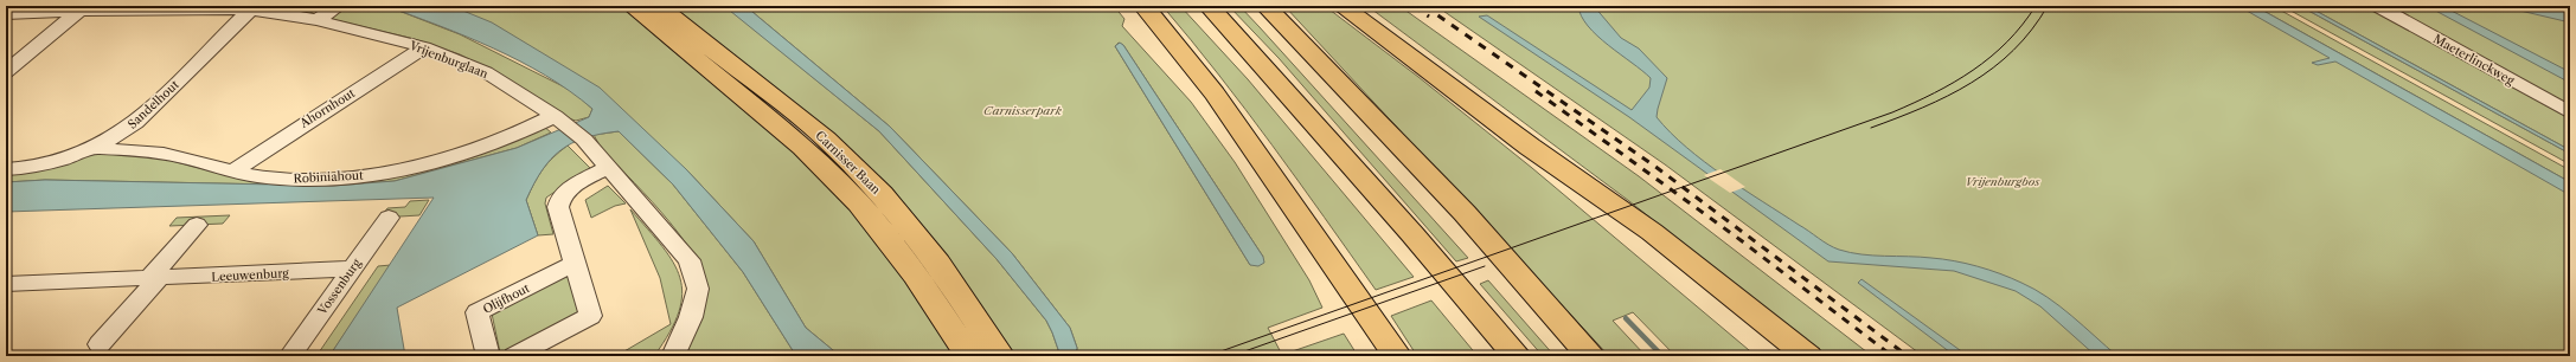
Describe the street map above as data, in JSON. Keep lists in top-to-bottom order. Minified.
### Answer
{"streets":{"main road":["Carnisser Baan"],"street":["Vrijenburglaan","Maeterlinckweg","Sandelhout","Ahornhout","Robiniahout","Leeuwenburg","Vossenburg","Olijfhout"]},"crossings":[["Vrijenburglaan","Sandelhout"],["Vrijenburglaan","Ahornhout"],["Vrijenburglaan","Robiniahout"],["Sandelhout","Robiniahout"],["Ahornhout","Robiniahout"],["Leeuwenburg","Vossenburg"]],"parks":["Carnisserpark","Vrijenburgbos"]}
